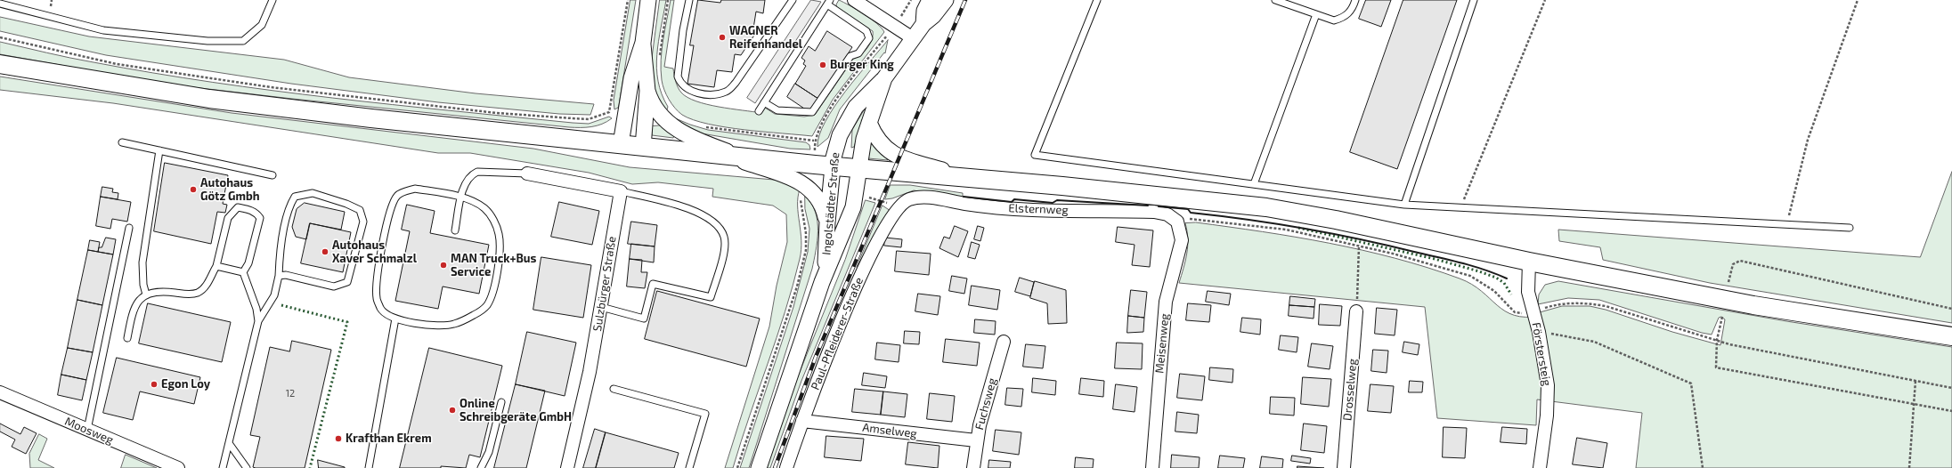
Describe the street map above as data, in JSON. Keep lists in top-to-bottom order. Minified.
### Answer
{"streets":{"street":["Ingolstädter Straße","Elsternweg","Sulzbürger Straße","Paul-Pfleiderer-Straße","Meisenweg","Förstersteig","Drosselweg","Fuchsweg","Moosweg","Amselweg"]},"crossings":[["Elsternweg","Paul-Pfleiderer-Straße"],["Elsternweg","Meisenweg"],["Paul-Pfleiderer-Straße","Amselweg"],["Fuchsweg","Amselweg"]],"places":["WAGNER Reifenhandel","Burger King","Autohaus Götz Gmbh","Autohaus Xaver Schmalzl","MAN Truck+Bus Service","Egon Loy","Online Schreibgeräte GmbH","Krafthan Ekrem"],"house_numbers":["12"]}
